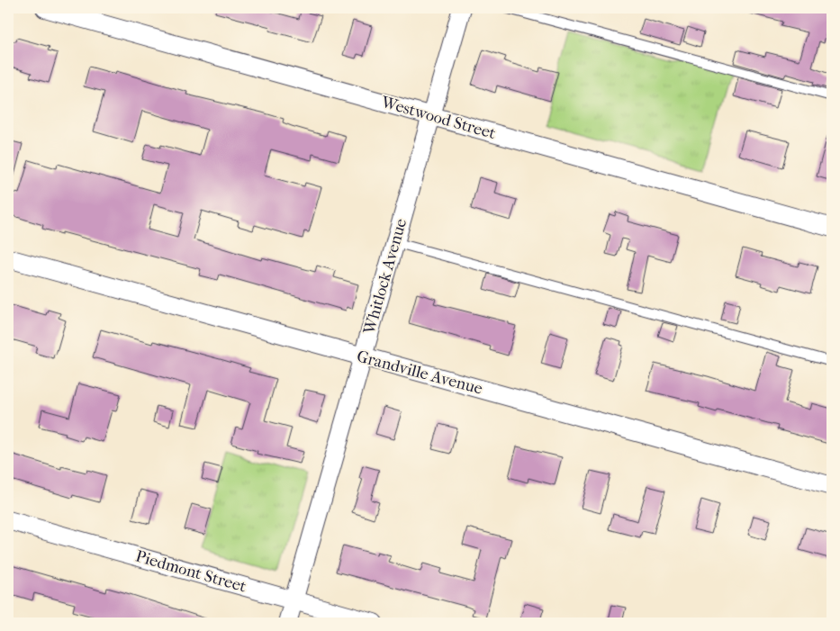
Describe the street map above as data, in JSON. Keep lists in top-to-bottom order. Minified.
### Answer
{"streets":{"street":["Westwood Street","Whitlock Avenue","Grandville Avenue","Piedmont Street"]},"crossings":[["Westwood Street","Whitlock Avenue"],["Whitlock Avenue","Grandville Avenue"],["Whitlock Avenue","Piedmont Street"]]}
